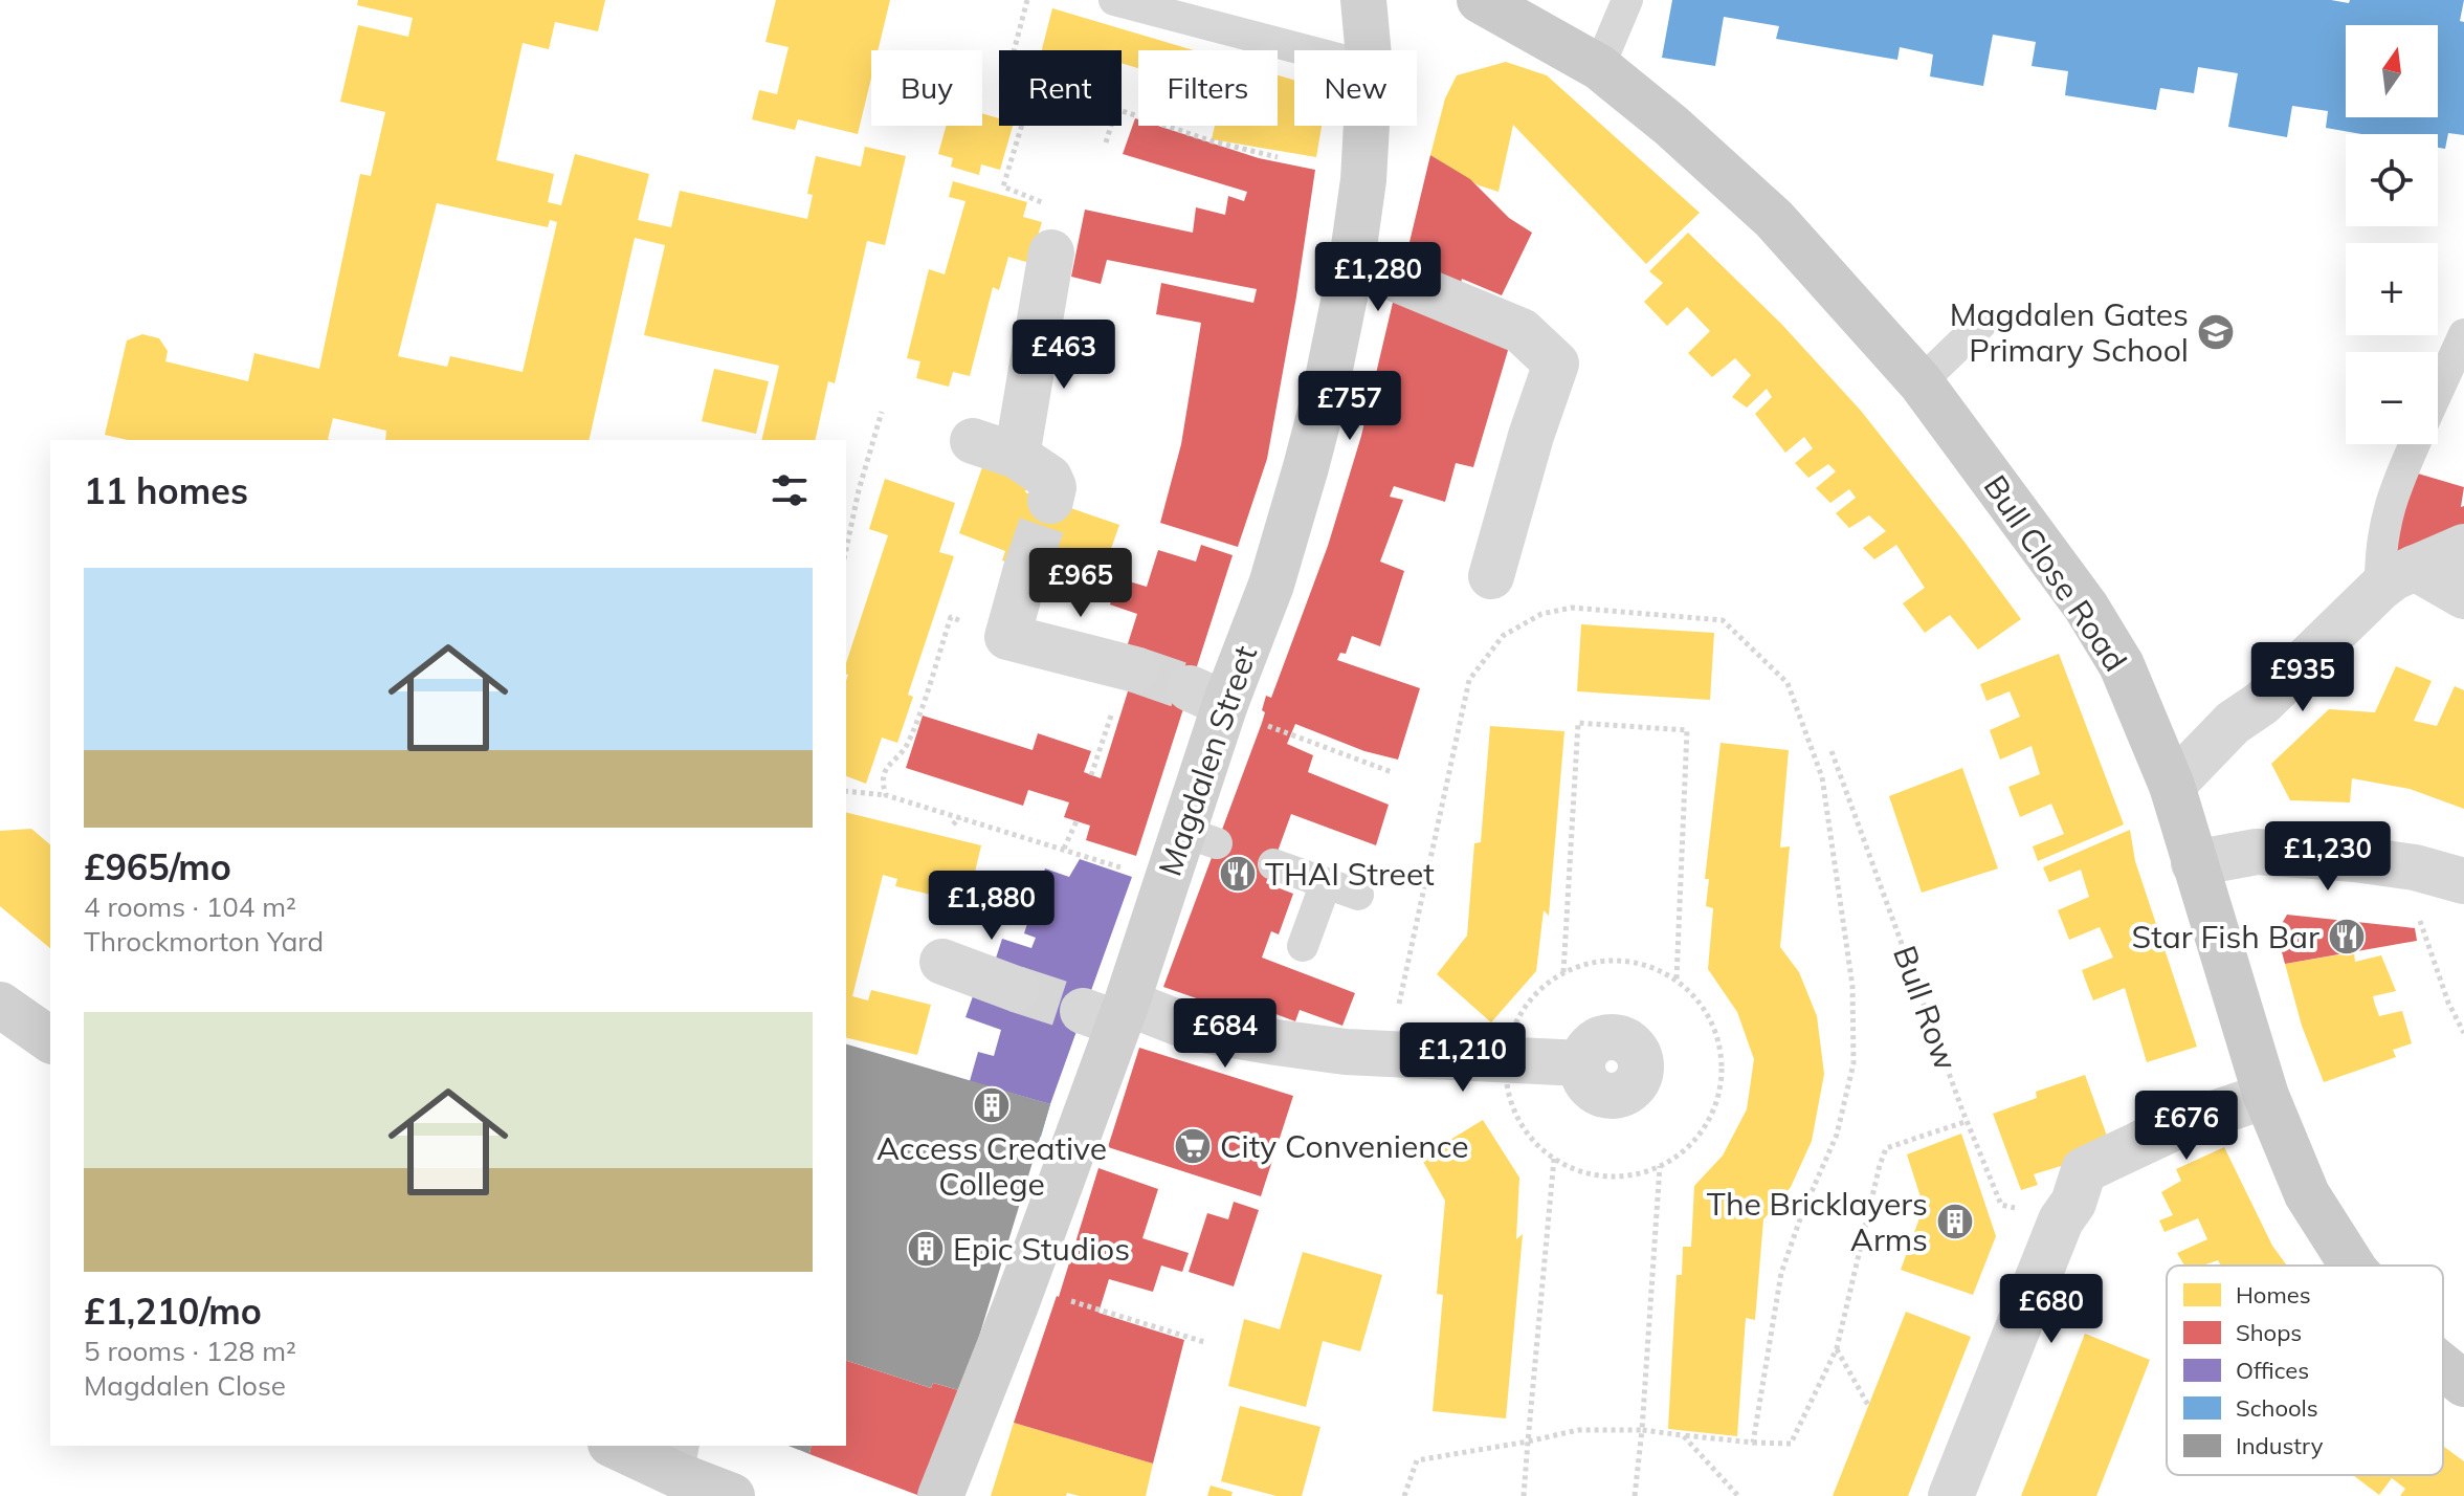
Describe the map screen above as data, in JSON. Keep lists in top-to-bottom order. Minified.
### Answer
{"streets":{"main road":["Bull Close Road"],"street":["Magdalen Street"],"path":["Bull Row"]},"places":{"school or university":["Magdalen Gates Primary School"],"restaurant":["THAI Street","Star Fish Bar"],"building":["Access Creative College","The Bricklayers Arms","Epic Studios"],"supermarket":["City Convenience"]},"legend":["Homes","Shops","Offices","Schools","Industry"],"north":"top","page":{"map_buttons":["+","−"],"chip":["Buy","Rent","Filters","New"],"price":["£1,280","£463","£757","£965","£935","£1,230","£1,880","£684","£1,210","£676","£680"],"heading":"11 homes","list":[{"name":"£965/mo","note":"4 rooms · 104 m² · Throckmorton Yard"},{"name":"£1,210/mo","note":"5 rooms · 128 m² · Magdalen Close"}]}}
